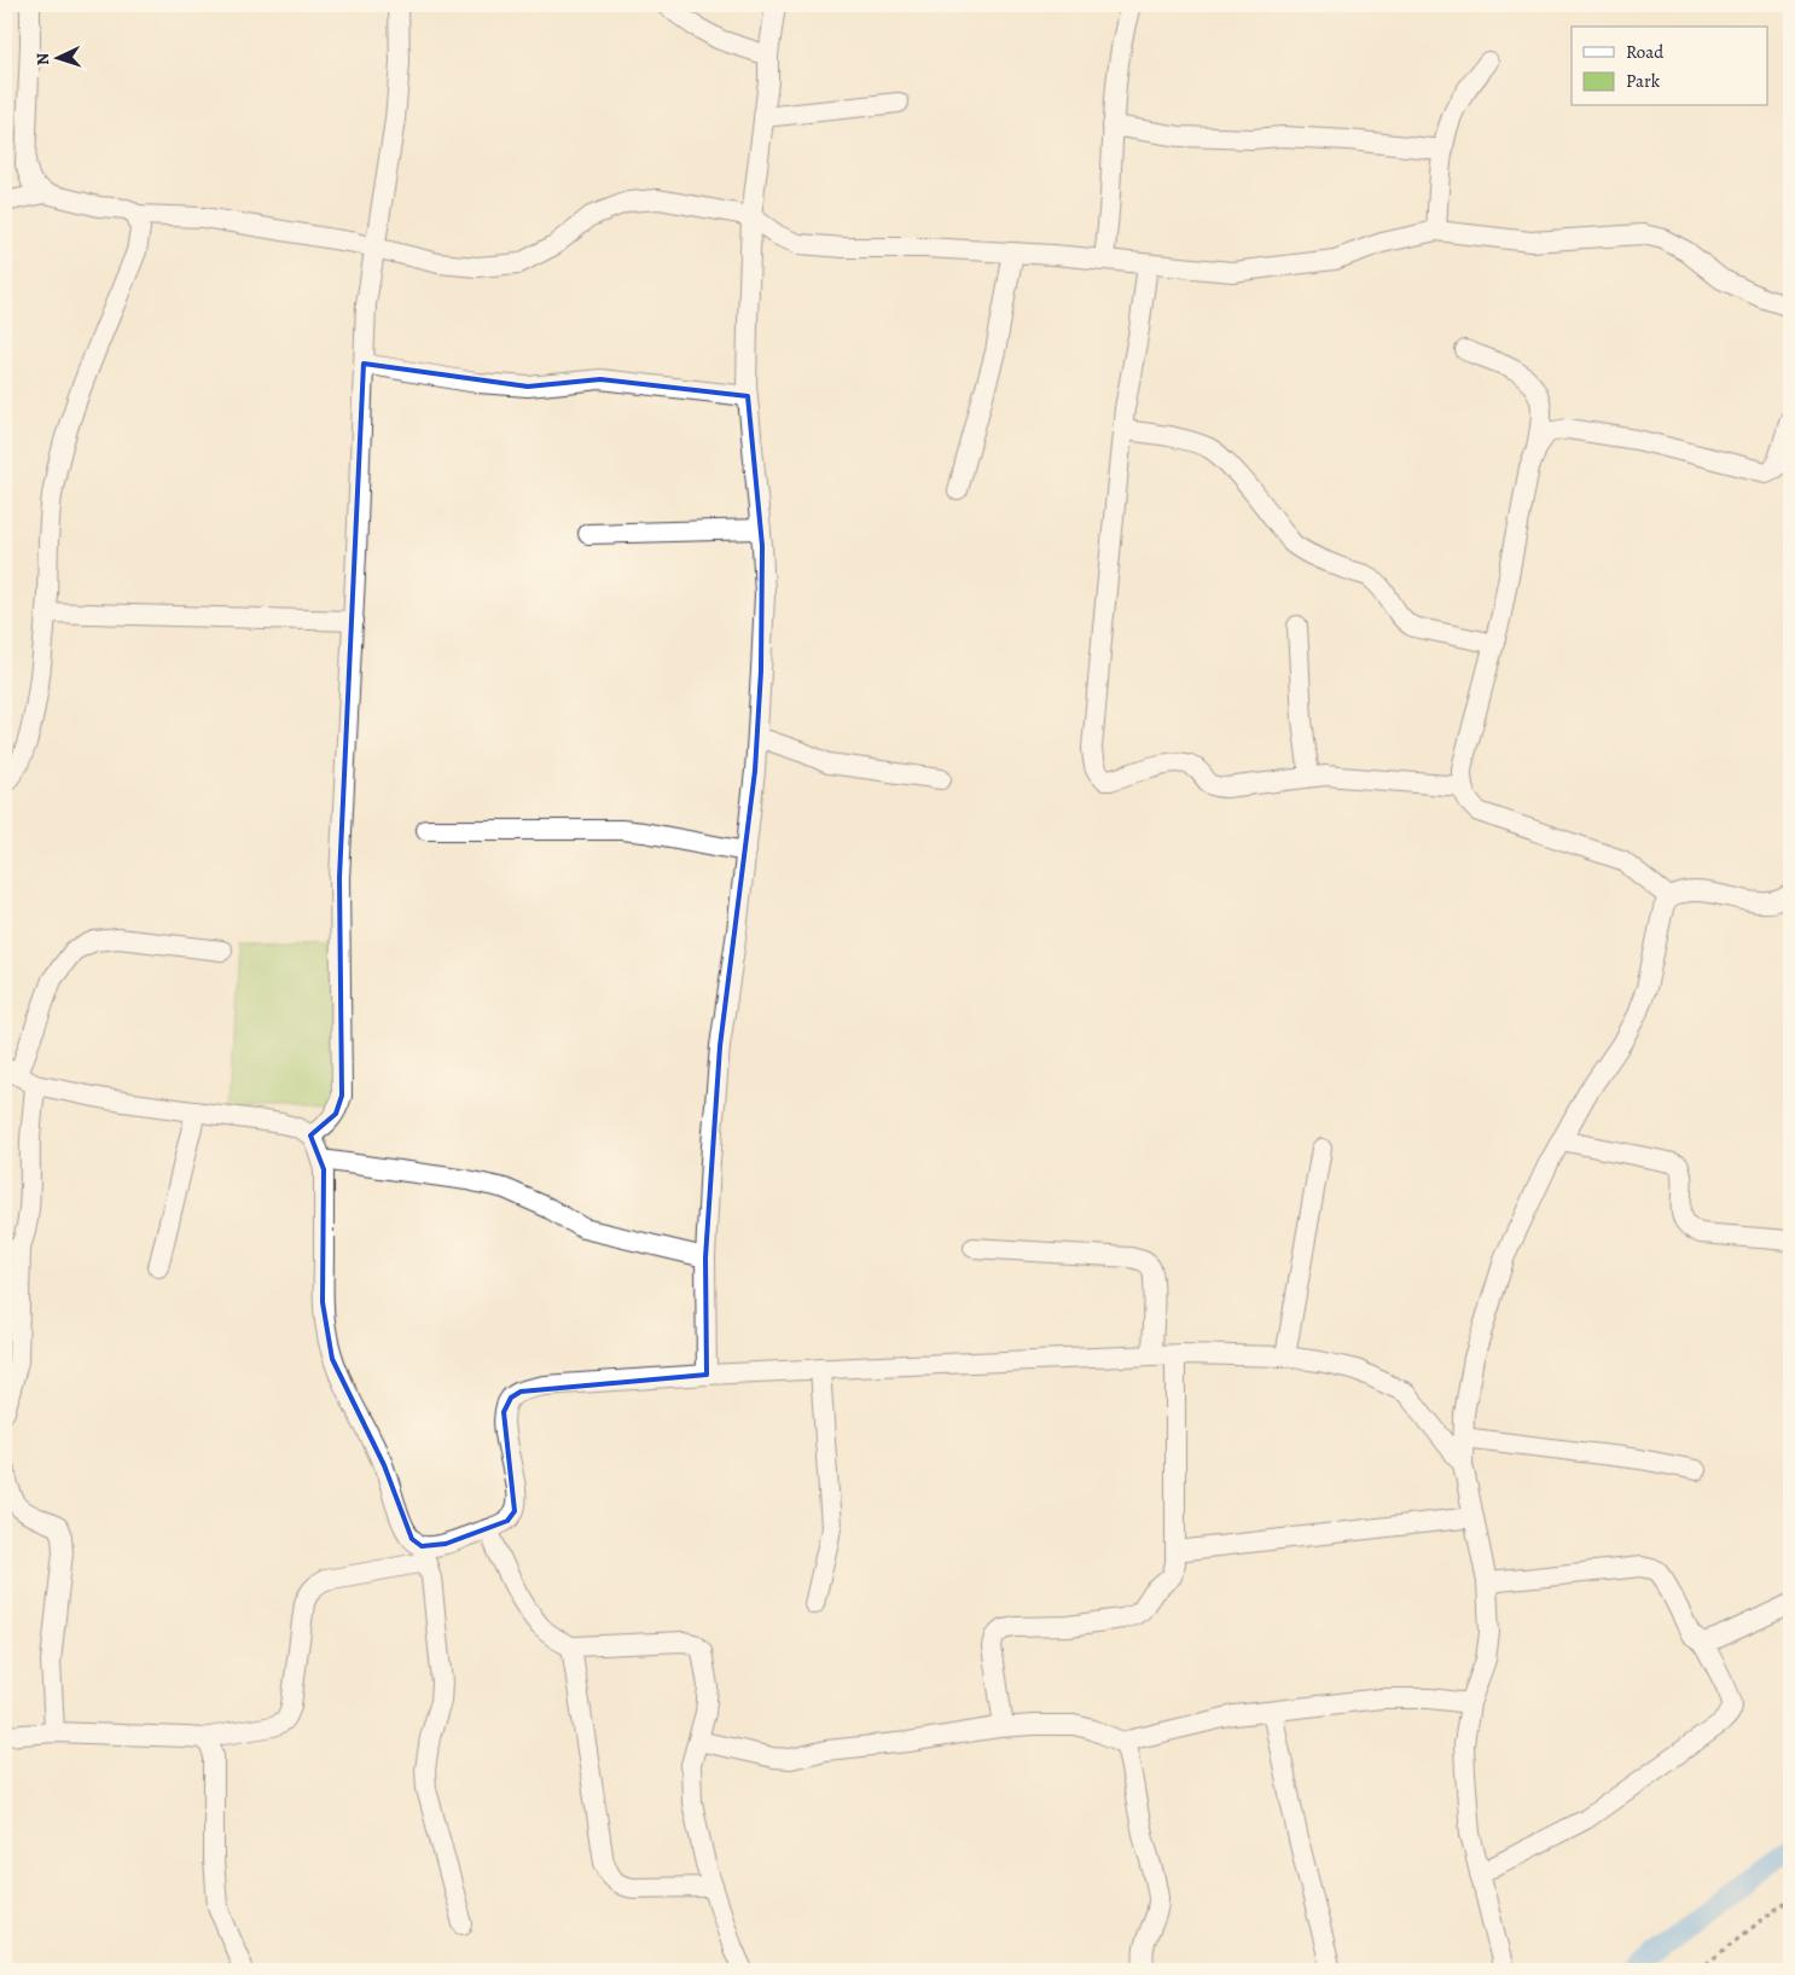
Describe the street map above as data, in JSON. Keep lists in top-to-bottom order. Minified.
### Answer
{"legend":["Road","Park"],"north":"left"}
